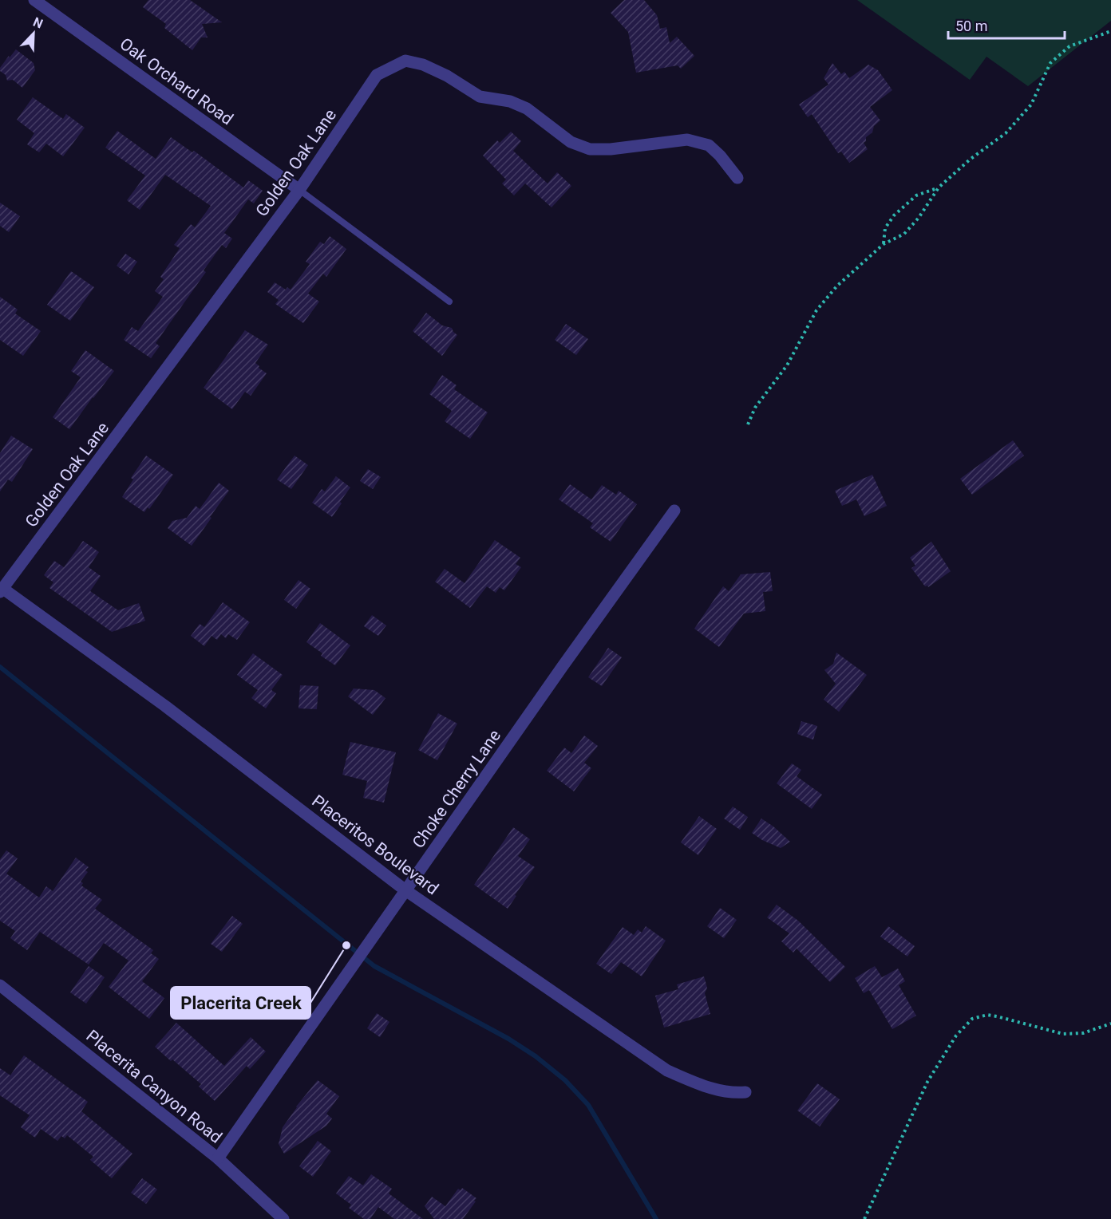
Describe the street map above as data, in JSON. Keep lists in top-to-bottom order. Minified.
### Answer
{"streets":{"street":["Oak Orchard Road","Golden Oak Lane","Choke Cherry Lane","Placeritos Boulevard","Placerita Canyon Road"]},"crossings":[["Oak Orchard Road","Golden Oak Lane"],["Golden Oak Lane","Placeritos Boulevard"],["Choke Cherry Lane","Placeritos Boulevard"],["Choke Cherry Lane","Placerita Canyon Road"]],"places":["Placerita Creek"],"scale_bar":"50 m","north":"top right"}
